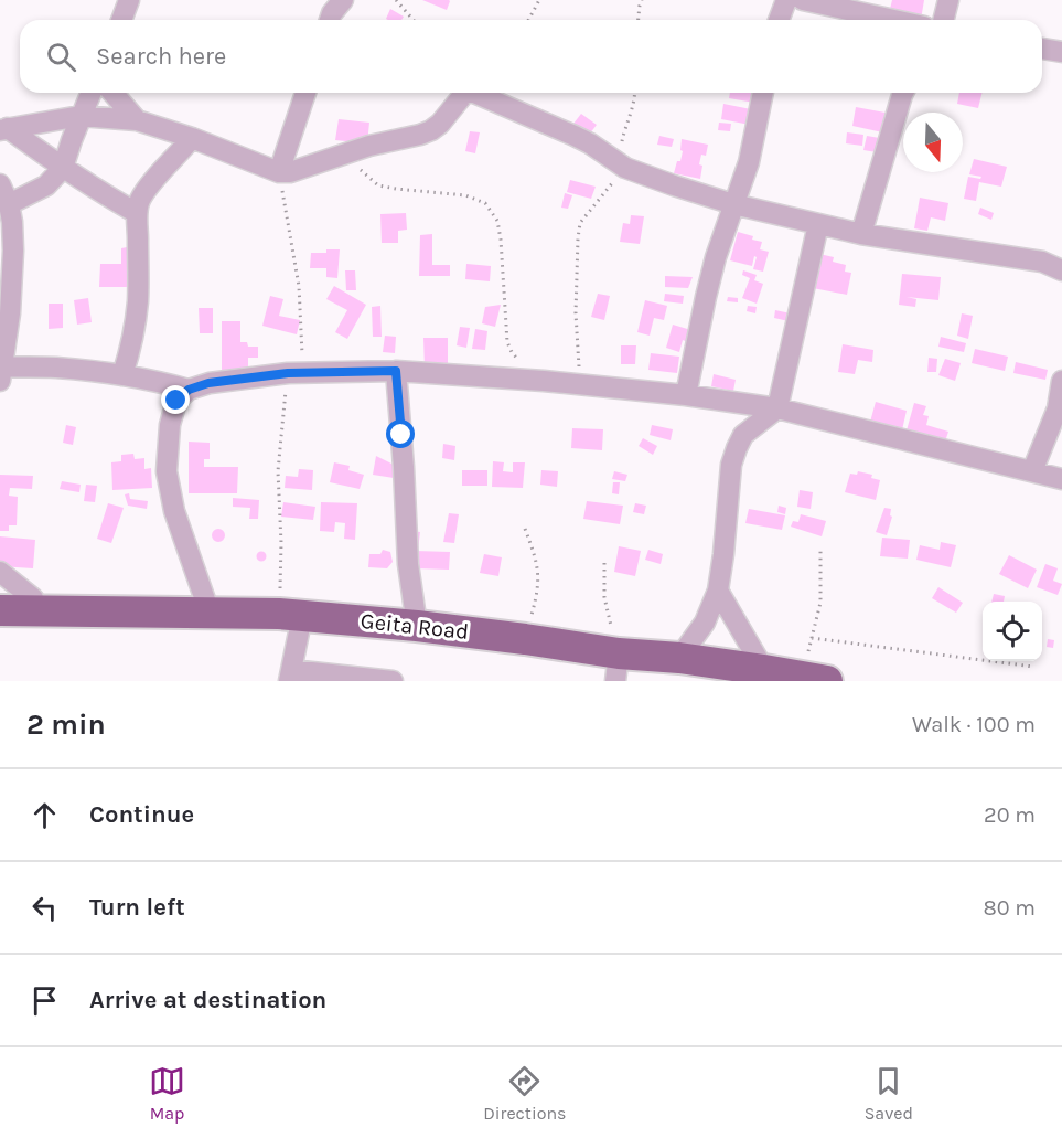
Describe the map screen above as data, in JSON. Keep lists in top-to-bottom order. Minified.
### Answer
{"streets":{"highway":["Geita Road"]},"north":"bottom","page":{"search":"Search here","heading":["2 min","Walk · 100 m"],"list":[["Continue","20 m"],["Turn left","80 m"],"Arrive at destination"],"nav":["Map","Directions","Saved"]}}
